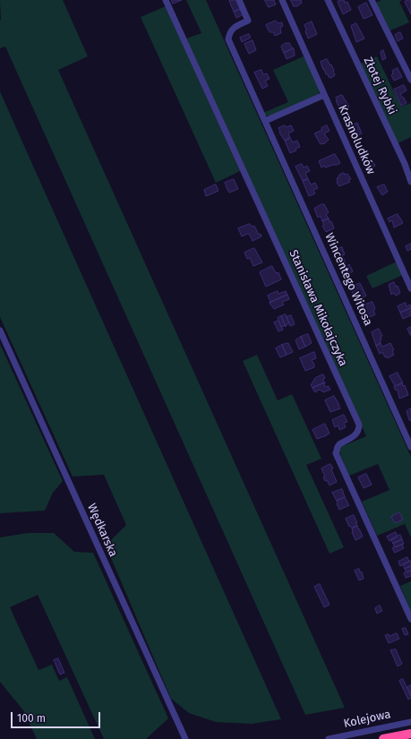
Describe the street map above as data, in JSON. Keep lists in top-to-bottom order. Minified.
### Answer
{"streets":{"highway":["Kolejowa"],"street":["Złotej Rybki","Krasnoludków","Wincentego Witosa","Stanisława Mikołajczyka","Wędkarska"]},"scale_bar":"100 m"}
